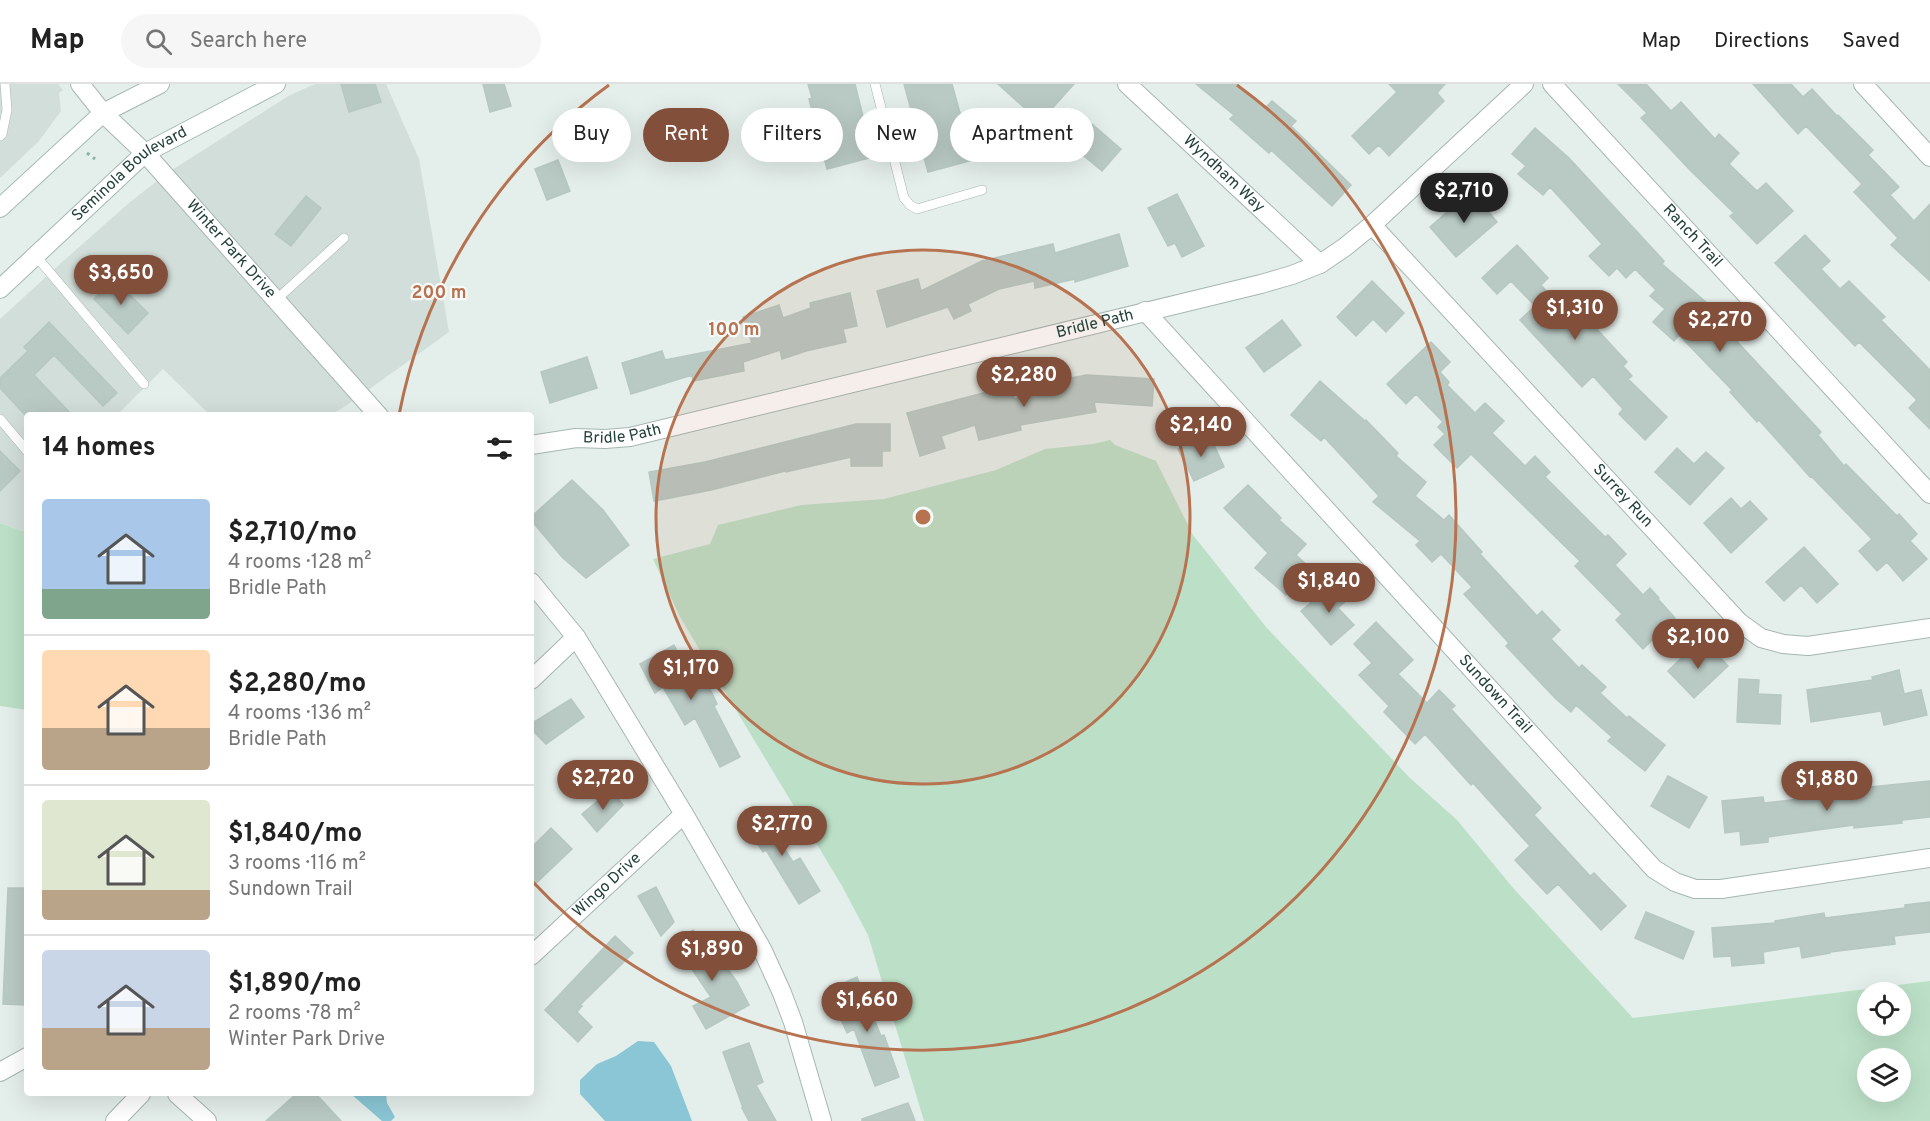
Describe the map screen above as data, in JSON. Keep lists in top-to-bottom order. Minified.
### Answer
{"streets":{"street":["Wyndham Way","Seminola Boulevard","Ranch Trail","Winter Park Drive","Bridle Path","Surrey Run","Sundown Trail","Wingo Drive"]},"crossings":[["Wyndham Way","Bridle Path"],["Seminola Boulevard","Winter Park Drive"],["Bridle Path","Surrey Run"],["Bridle Path","Sundown Trail"]],"page":{"header":"Map","search":"Search here","nav":["Map","Directions","Saved"],"chip":["Buy","Rent","Filters","New","Apartment"],"price":["$2,710","$3,650","$1,310","$2,270","$2,280","$2,140","$1,840","$2,100","$1,170","$2,720","$1,880","$2,770","$1,890","$1,660"],"heading":"14 homes","list":[{"name":"$2,710/mo","note":"4 rooms · 128 m² · Bridle Path"},{"name":"$2,280/mo","note":"4 rooms · 136 m² · Bridle Path"},{"name":"$1,840/mo","note":"3 rooms · 116 m² · Sundown Trail"},{"name":"$1,890/mo","note":"2 rooms · 78 m² · Winter Park Drive"}]},"rings":["200 m","100 m"]}
